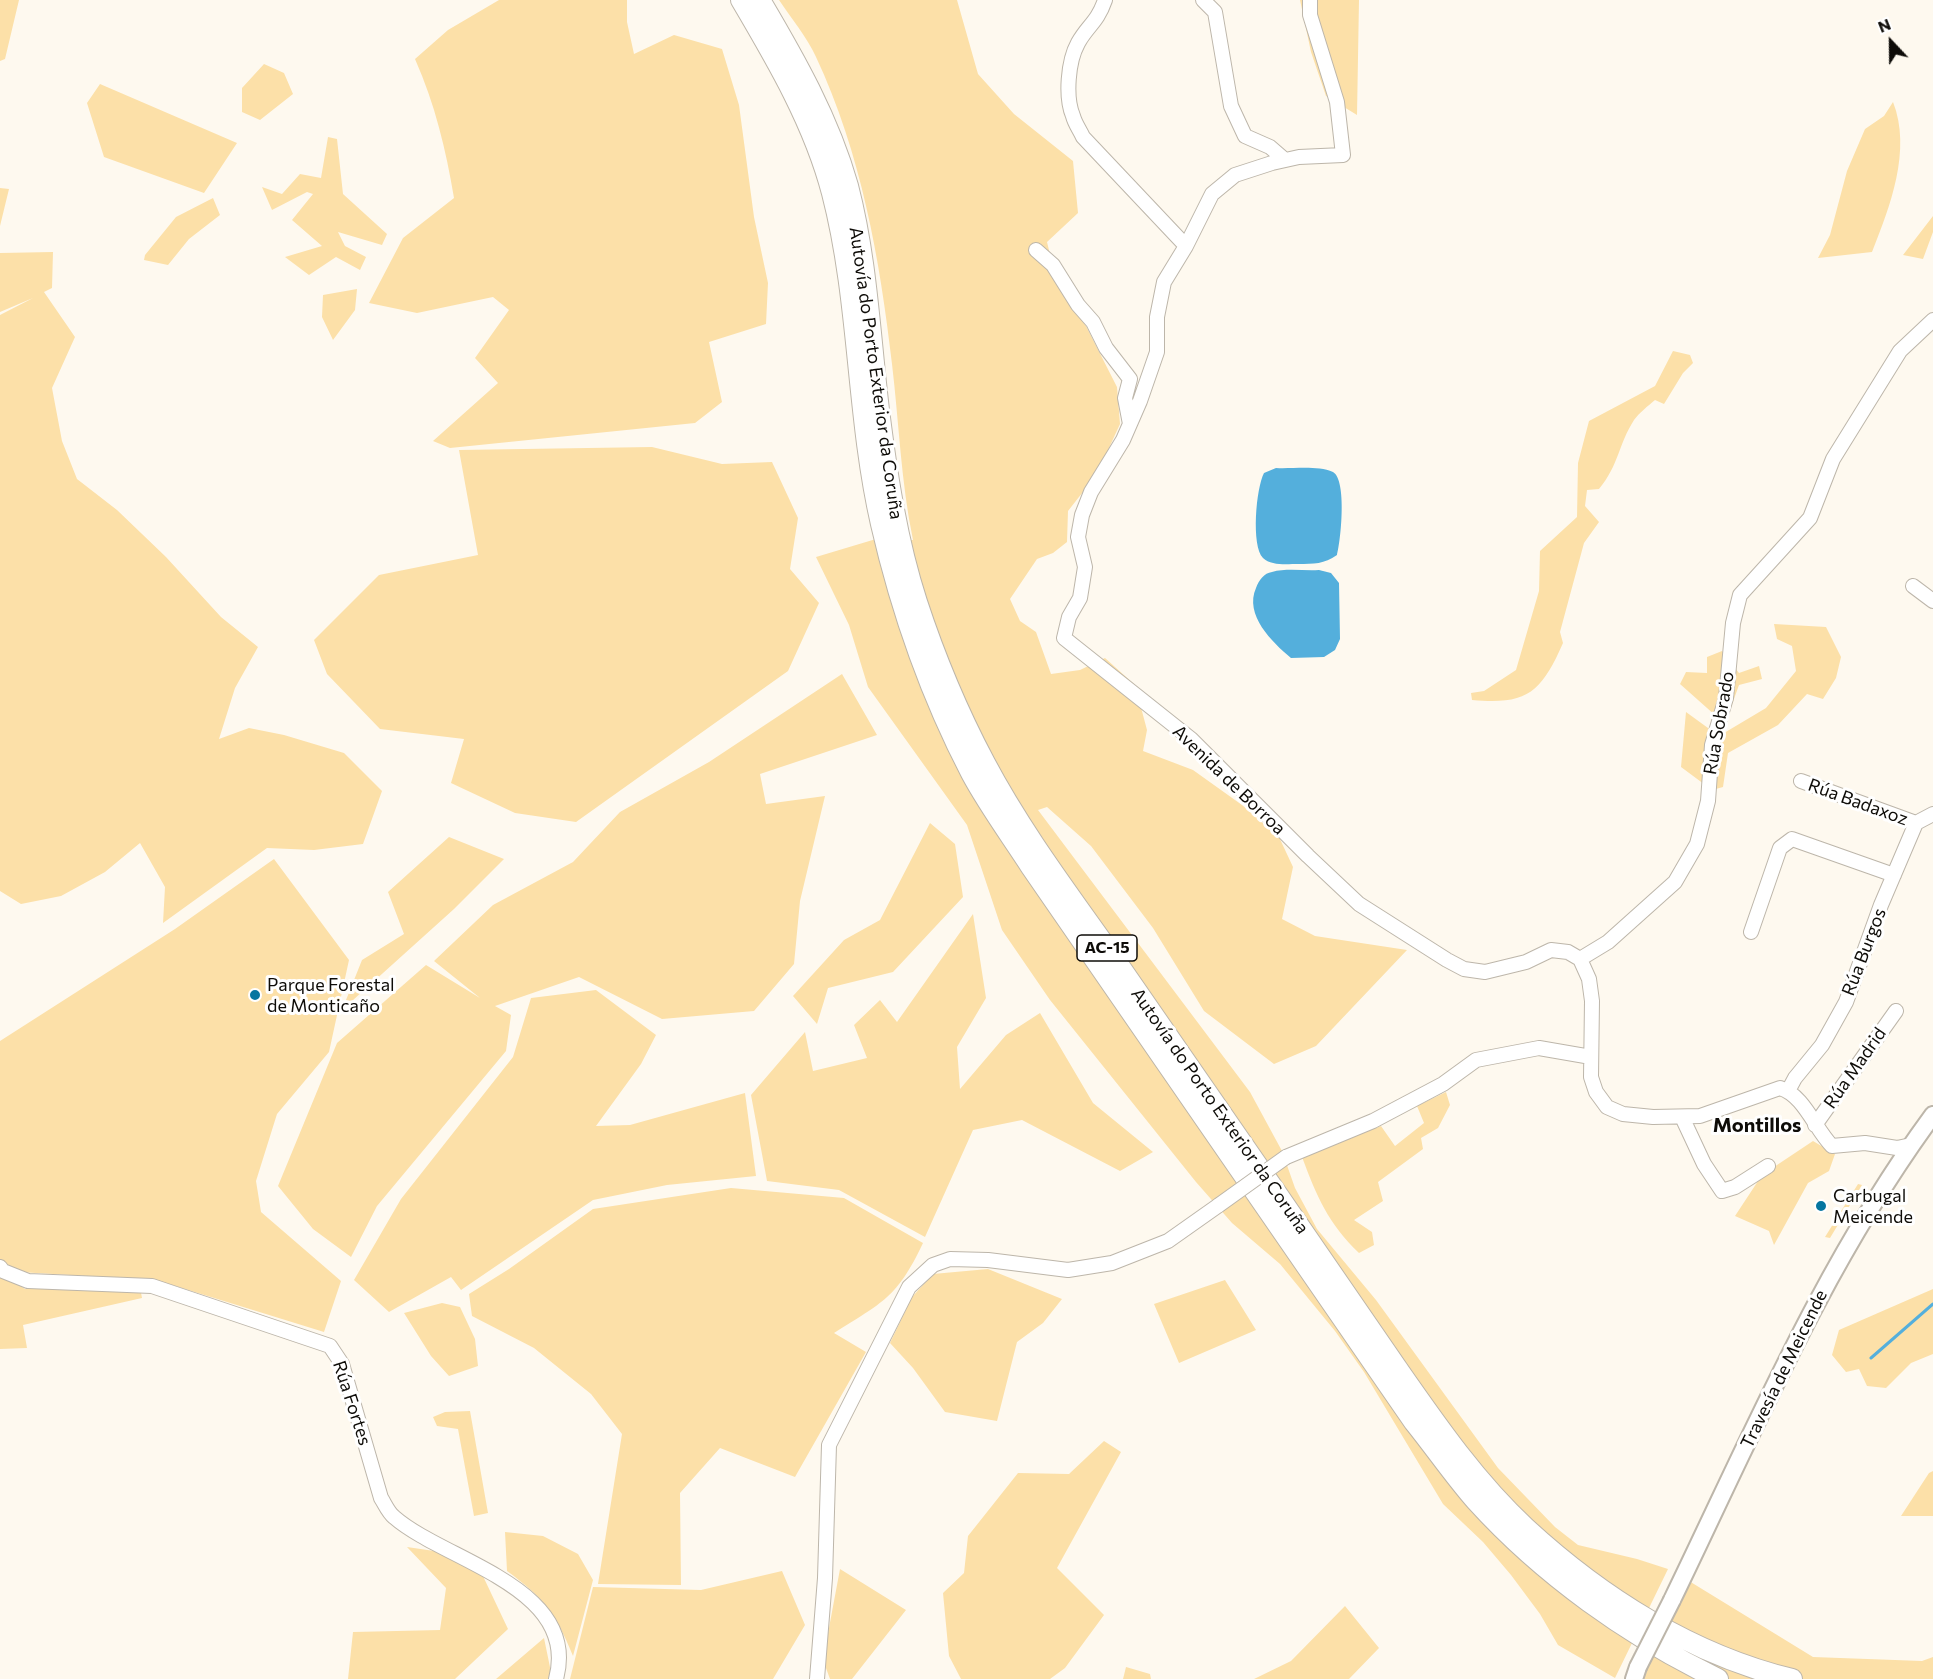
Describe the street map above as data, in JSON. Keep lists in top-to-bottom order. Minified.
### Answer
{"streets":{"highway":["Autovía do Porto Exterior da Coruña","AC-15"],"main road":["Travesía de Meicende"],"street":["Rúa Sobrado","Avenida de Borroa","Rúa Badaxoz","Rúa Burgos","Rúa Madrid","Rúa Fortes"]},"crossings":[["Rúa Sobrado","Avenida de Borroa"],["Rúa Badaxoz","Rúa Burgos"]],"districts":["Montillos"],"places":["Parque Forestal de Monticaño","Carbugal Meicende"],"north":"top"}
